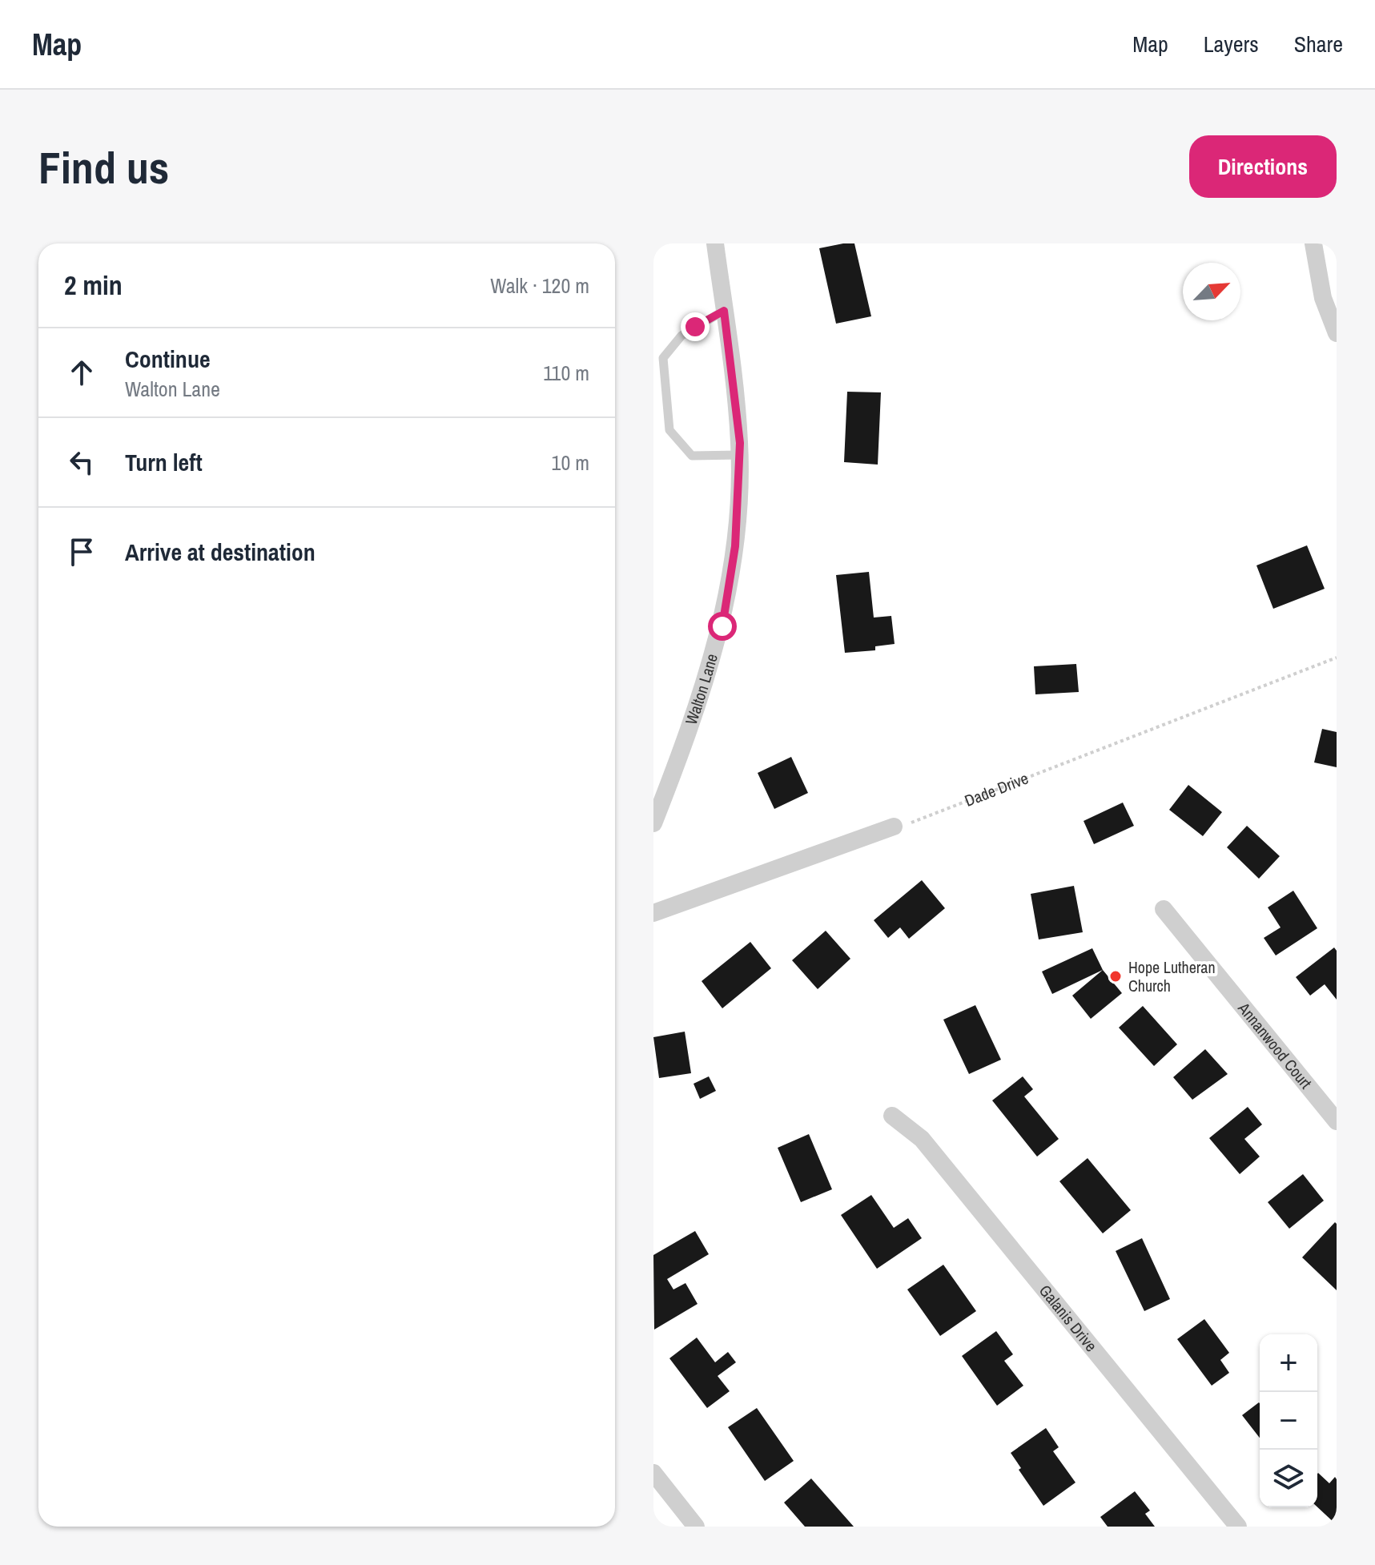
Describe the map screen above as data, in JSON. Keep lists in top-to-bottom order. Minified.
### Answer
{"streets":{"street":["Walton Lane","Annanwood Court","Galanis Drive"],"path":["Dade Drive"]},"places":["Hope Lutheran Church"],"north":"top right","page":{"header":"Map","nav":["Map","Layers","Share"],"buttons":"Directions","title":"Find us","heading":["2 min","Walk · 120 m"],"list":[["Continue","Walton Lane","110 m"],["Turn left","10 m"],"Arrive at destination"],"map_buttons":["+","−"]}}
